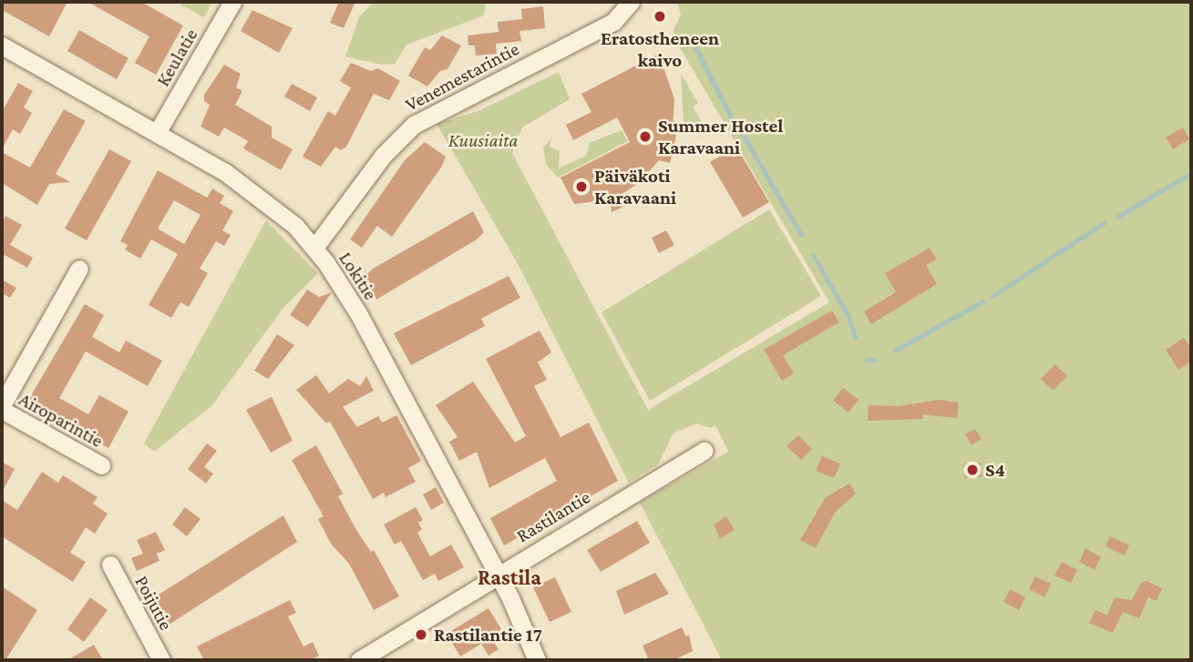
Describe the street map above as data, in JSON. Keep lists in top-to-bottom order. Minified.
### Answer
{"streets":{"street":["Keulatie","Venemestarintie","Lokitie","Airoparintie","Rastilantie","Poijutie"]},"crossings":[["Keulatie","Lokitie"],["Venemestarintie","Lokitie"],["Lokitie","Rastilantie"]],"districts":["Rastila"],"parks":["Kuusiaita"],"places":["Eratostheneen kaivo","Summer Hostel Karavaani","Päiväkoti Karavaani","S4","Rastilantie 17"]}
